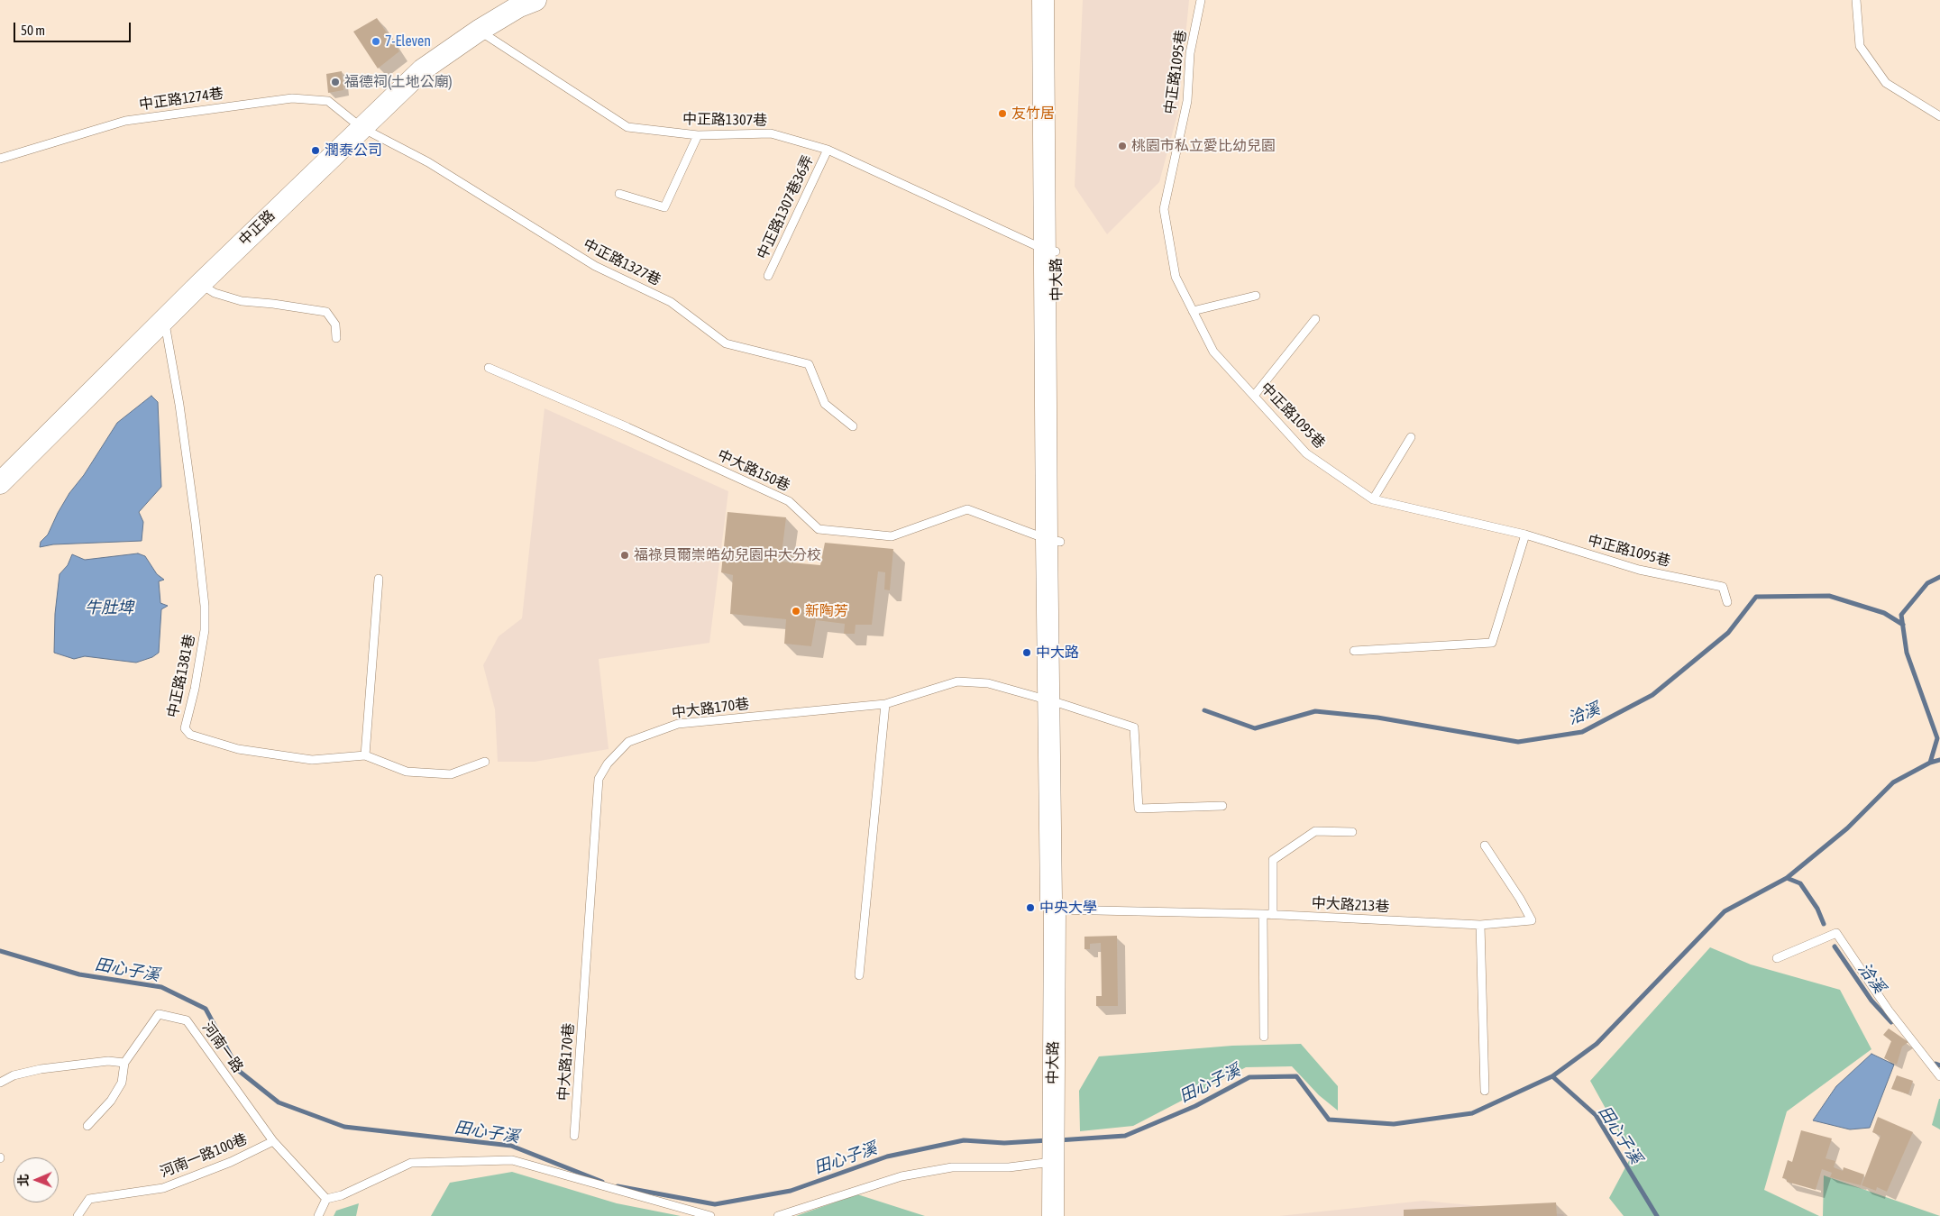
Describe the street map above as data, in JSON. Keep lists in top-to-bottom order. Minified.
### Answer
{"streets":{"street":["中正路","中大路"],"lane":["中正路1095巷","中正路1274巷","中正路1307巷","中正路1307巷36弄","中正路1327巷","中大路150巷","中正路1381巷","中大路170巷","中大路213巷","河南一路","河南一路100巷"]},"crossings":[["中正路1274巷","中正路"],["中正路1274巷","中正路1327巷"],["中正路1307巷","中正路1307巷36弄"],["中正路1307巷","中正路"],["中正路1307巷","中大路"],["中正路","中正路1327巷"],["中正路","中正路1381巷"],["中大路","中大路150巷"],["中大路","中大路170巷"],["中大路","中大路213巷"],["河南一路","河南一路100巷"]],"water":["牛肚埤","洽溪","田心子溪"],"places":["7-Eleven","福德祠(土地公廟)","友竹居","桃園市私立愛比幼兒園","潤泰公司","福祿貝爾崇皓幼兒園中大分校","新陶芳","中大路","中央大學"],"scale_bar":"50 m","north":"left"}
